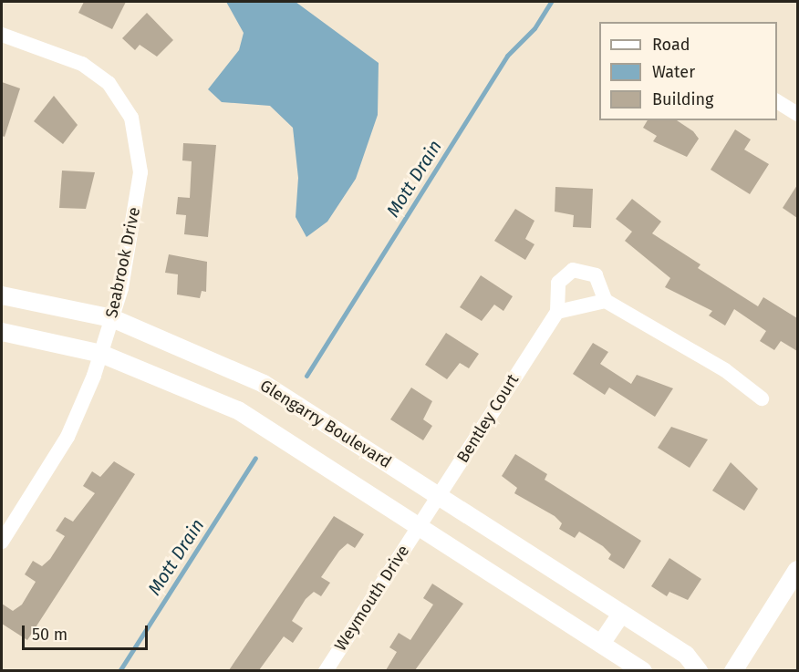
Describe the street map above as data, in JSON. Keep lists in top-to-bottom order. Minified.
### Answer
{"streets":{"street":["Seabrook Drive","Bentley Court","Glengarry Boulevard","Weymouth Drive"]},"crossings":[["Seabrook Drive","Glengarry Boulevard"],["Bentley Court","Glengarry Boulevard"],["Bentley Court","Weymouth Drive"]],"water":["Mott Drain"],"legend":["Road","Water","Building"],"scale_bar":"50 m"}
